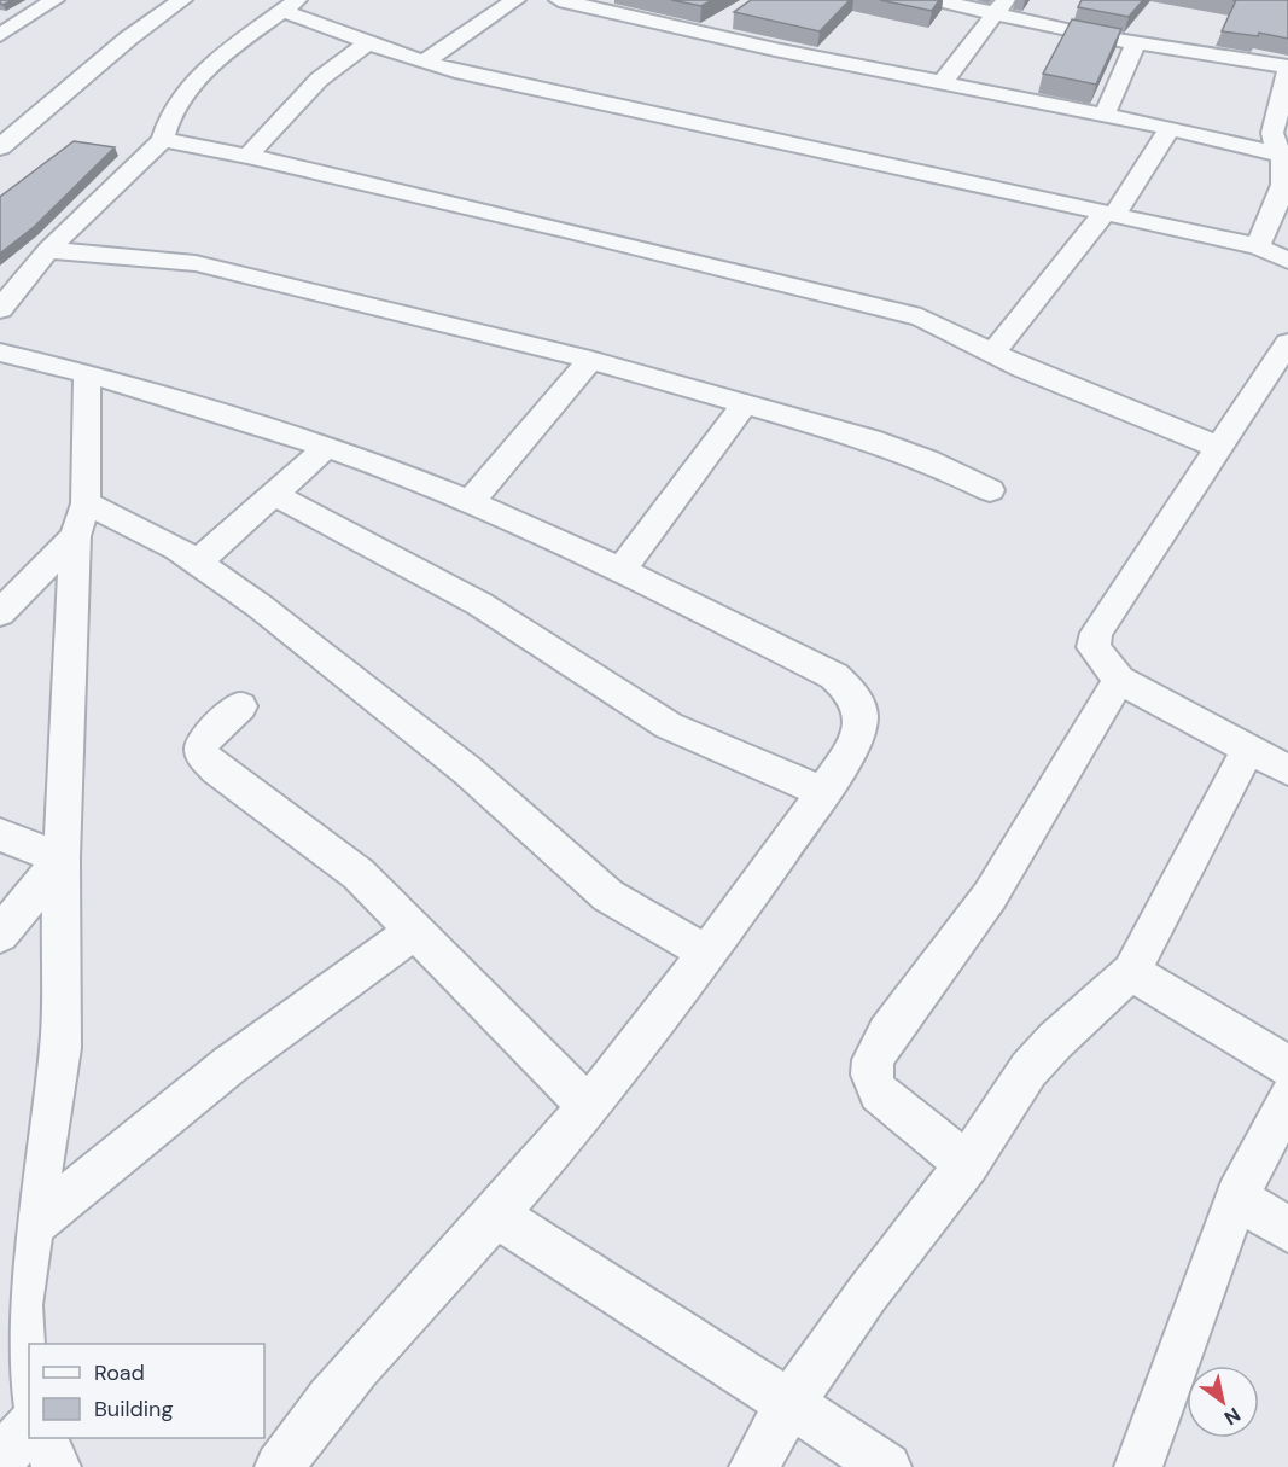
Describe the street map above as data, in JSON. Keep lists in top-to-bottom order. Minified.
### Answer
{"legend":["Road","Building"],"north":"bottom right"}
